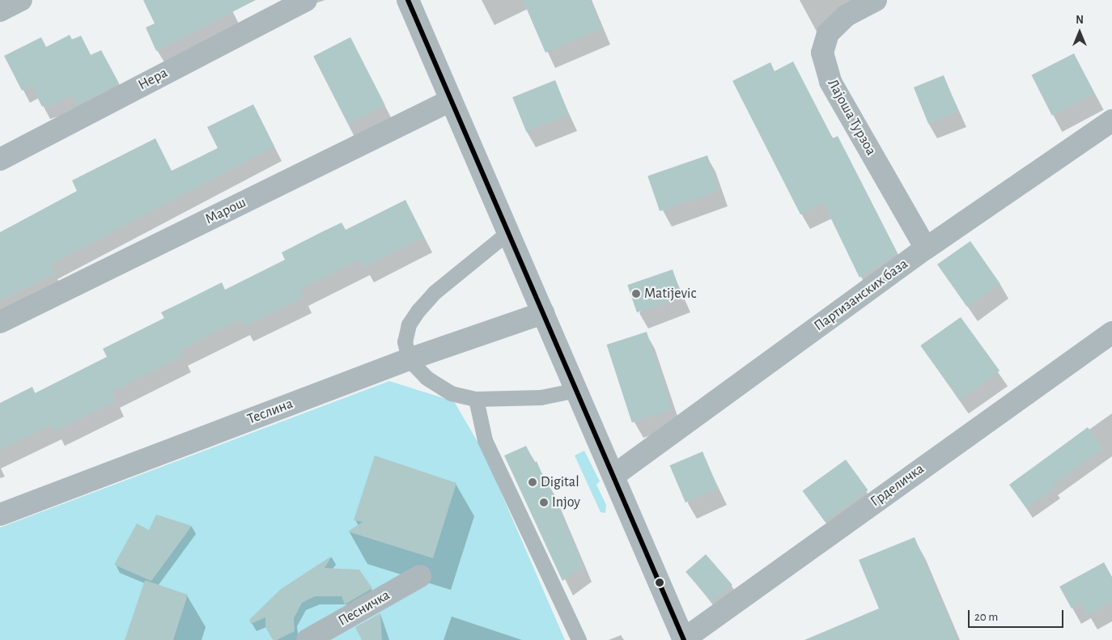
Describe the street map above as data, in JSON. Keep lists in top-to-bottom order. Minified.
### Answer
{"streets":{"street":["Нера","Лајоша Турзоа","Марош","Партизанских база","Теслина","Грделичка","Песничка"]},"crossings":[["Лајоша Турзоа","Партизанских база"]],"places":["Matijevic","Digital","Injoy"],"scale_bar":"20 m","north":"top"}
